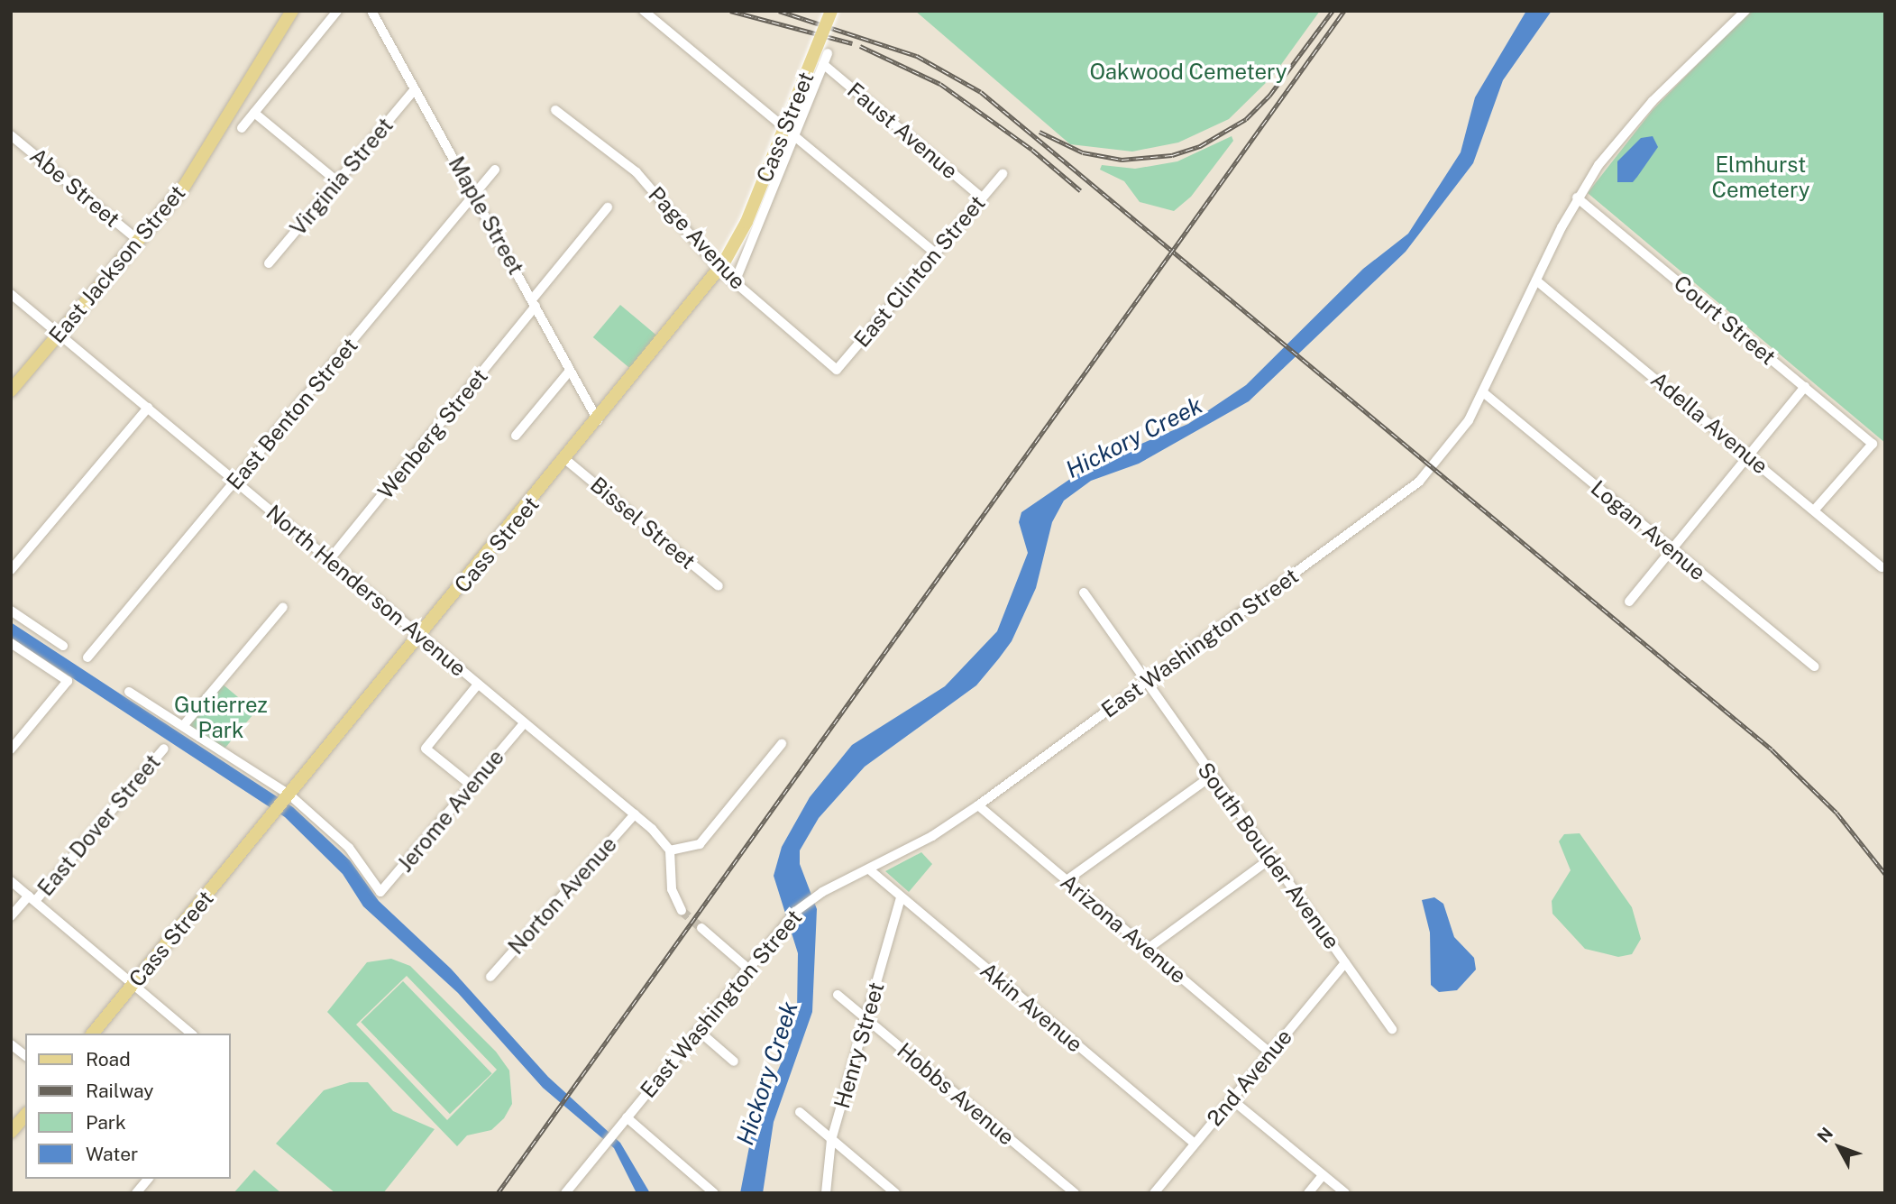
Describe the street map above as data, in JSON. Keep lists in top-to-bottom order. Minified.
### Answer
{"streets":{"main road":["Cass Street","East Jackson Street"],"street":["Faust Avenue","Virginia Street","Abe Street","Maple Street","Page Avenue","East Clinton Street","Court Street","East Benton Street","Adella Avenue","Wenberg Street","Bissel Street","Logan Avenue","North Henderson Avenue","East Washington Street","Jerome Avenue","East Dover Street","South Boulder Avenue","Norton Avenue","Arizona Avenue","Akin Avenue","Henry Street","2nd Avenue","Hobbs Avenue"]},"crossings":[["Cass Street","Maple Street"],["Cass Street","Page Avenue"],["Cass Street","Bissel Street"],["Cass Street","North Henderson Avenue"],["Cass Street","Jerome Avenue"],["Faust Avenue","East Clinton Street"],["Virginia Street","Maple Street"],["Abe Street","East Jackson Street"],["Maple Street","East Benton Street"],["Maple Street","Wenberg Street"],["Page Avenue","East Clinton Street"],["East Jackson Street","North Henderson Avenue"],["Court Street","Adella Avenue"],["Court Street","East Washington Street"],["East Benton Street","North Henderson Avenue"],["Adella Avenue","East Washington Street"],["Wenberg Street","North Henderson Avenue"],["Logan Avenue","East Washington Street"],["North Henderson Avenue","Jerome Avenue"],["North Henderson Avenue","Norton Avenue"],["East Washington Street","South Boulder Avenue"],["East Washington Street","Arizona Avenue"],["East Washington Street","Akin Avenue"],["South Boulder Avenue","2nd Avenue"],["Arizona Avenue","2nd Avenue"],["Akin Avenue","Henry Street"],["Akin Avenue","2nd Avenue"],["Henry Street","Hobbs Avenue"]],"water":["Hickory Creek"],"parks":["Oakwood Cemetery","Elmhurst Cemetery","Gutierrez Park"],"legend":["Road","Railway","Park","Water"],"north":"top left"}
